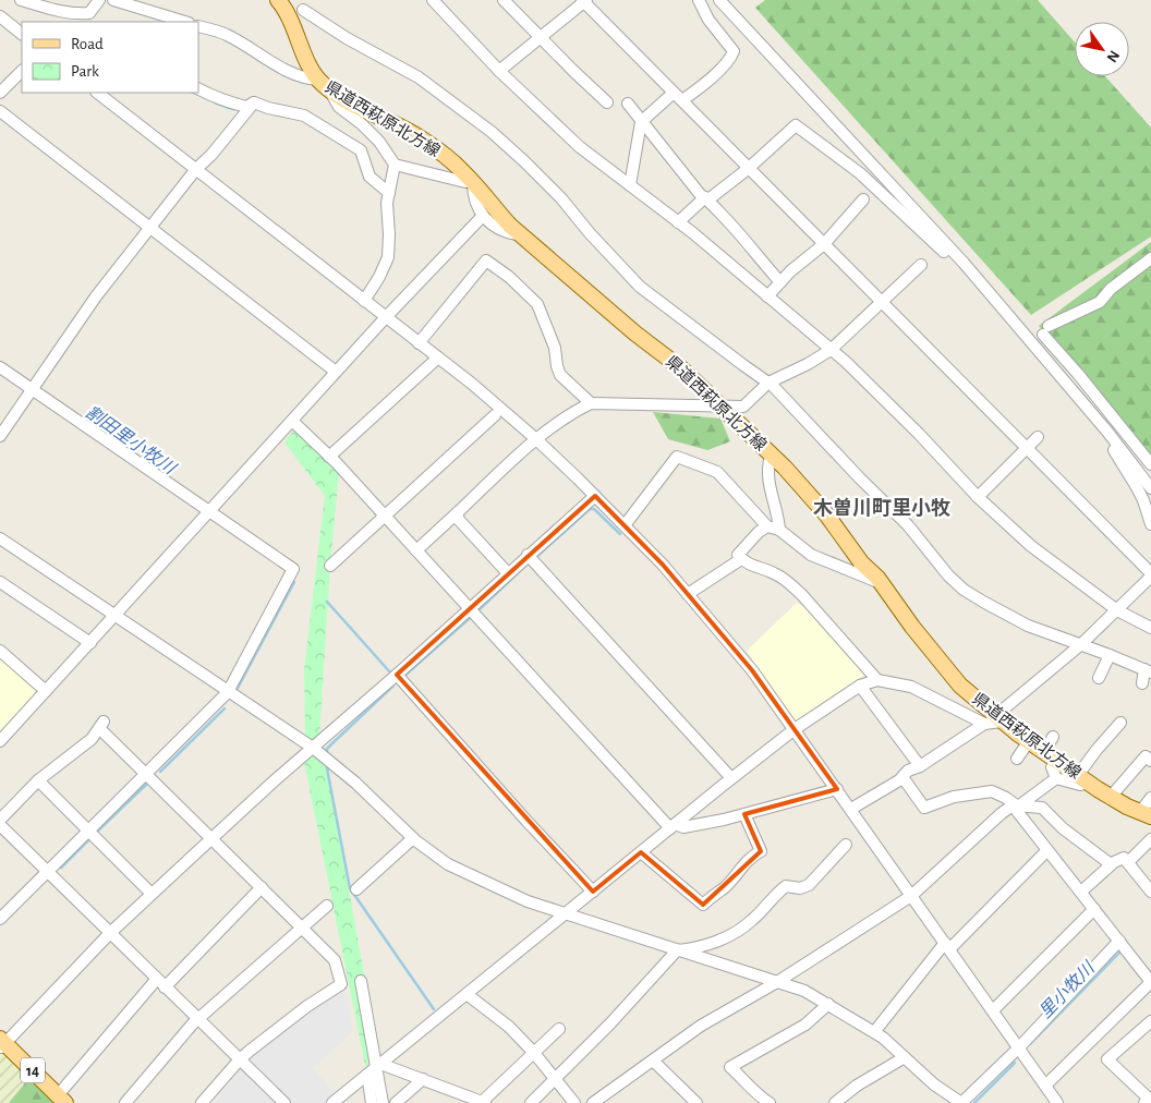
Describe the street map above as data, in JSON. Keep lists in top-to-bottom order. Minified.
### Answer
{"streets":{"main road":["県道西萩原北方線","14"]},"districts":["木曽川町里小牧"],"water":["割田里小牧川","里小牧川"],"legend":["Road","Park"],"north":"bottom right"}
